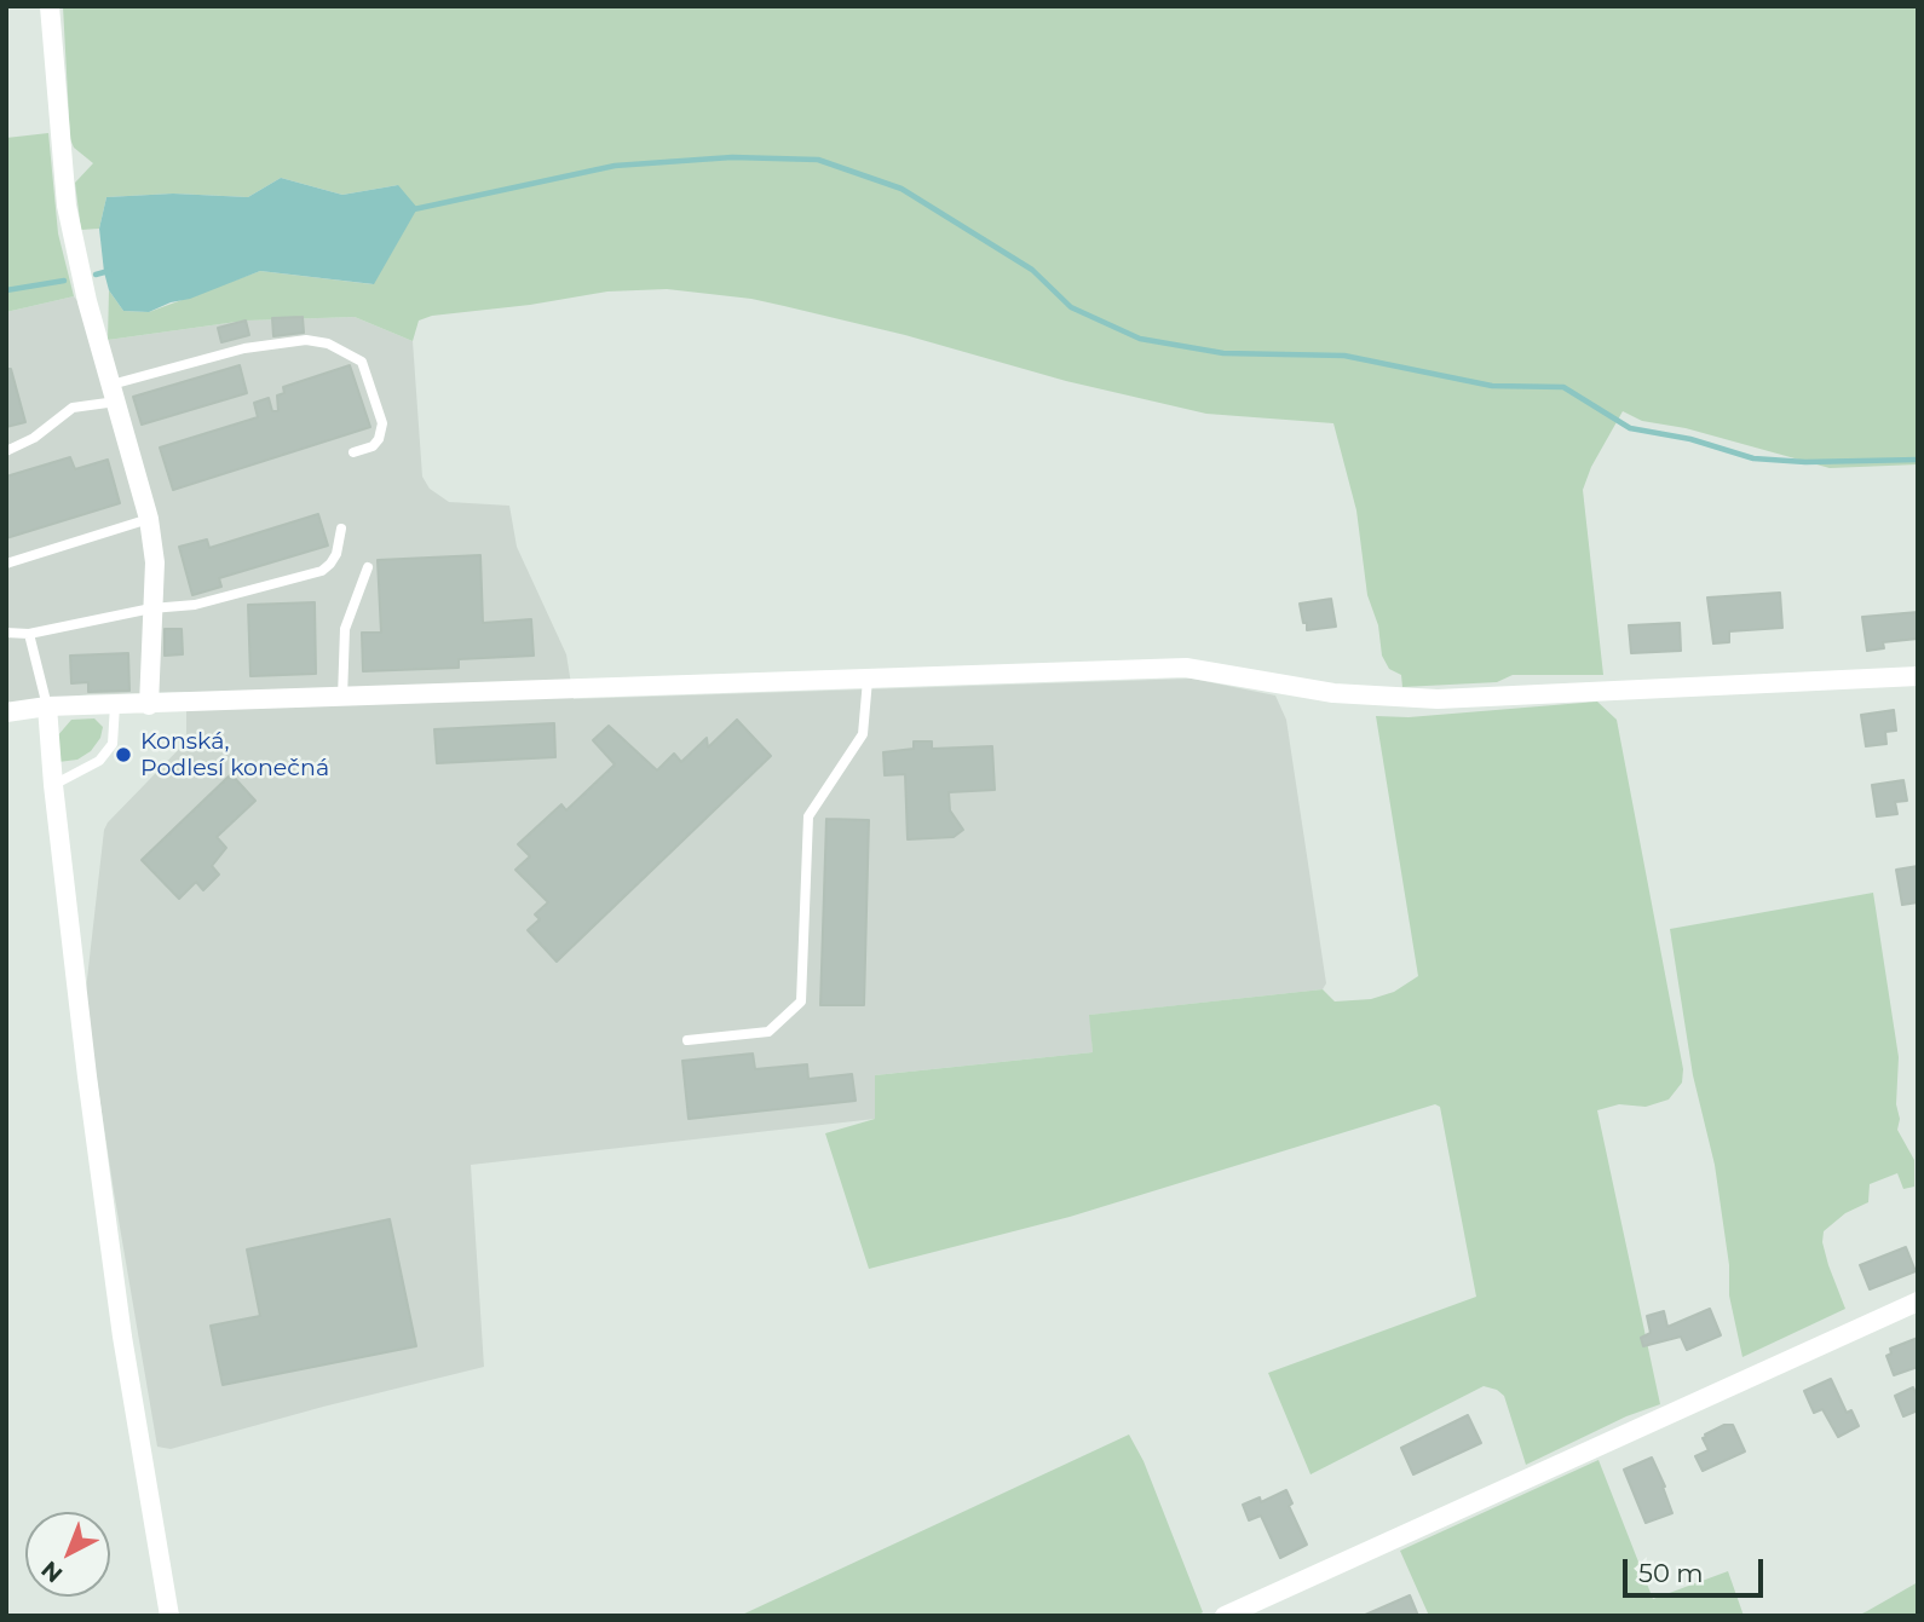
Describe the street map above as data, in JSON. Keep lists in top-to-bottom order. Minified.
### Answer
{"places":["Konská, Podlesí konečná"],"scale_bar":"50 m","north":"bottom left"}
